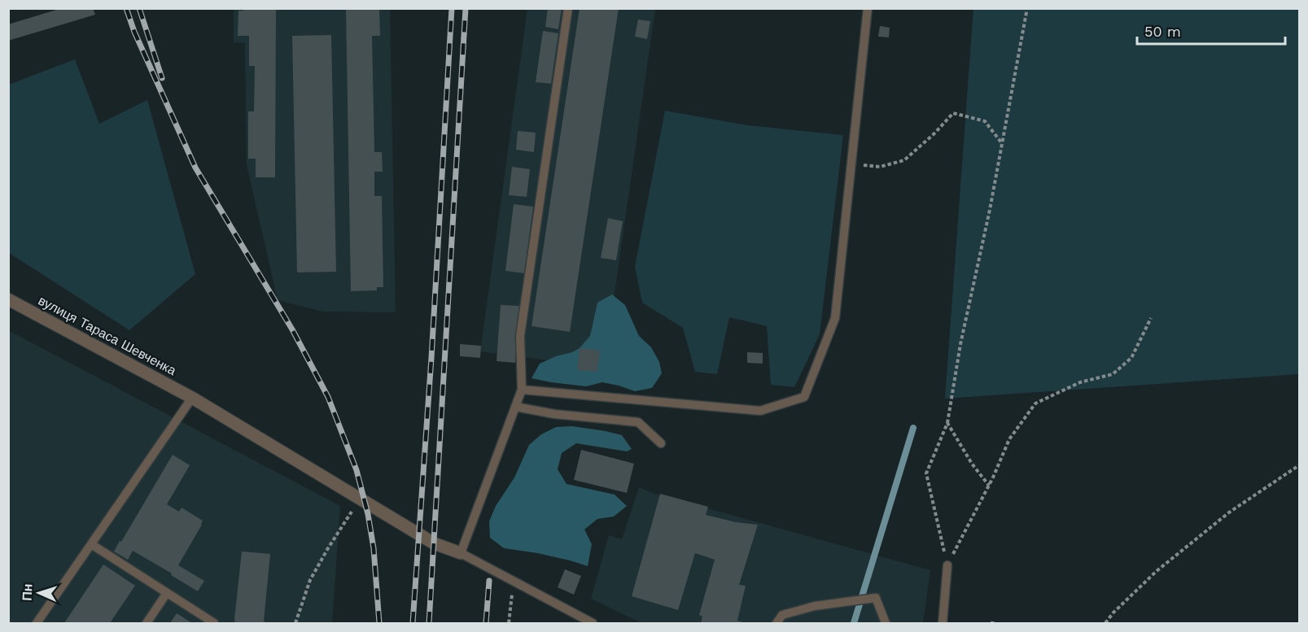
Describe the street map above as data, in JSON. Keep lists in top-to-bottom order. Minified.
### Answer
{"streets":{"street":["вулиця Тараса Шевченка"]},"scale_bar":"50 m","north":"left"}
